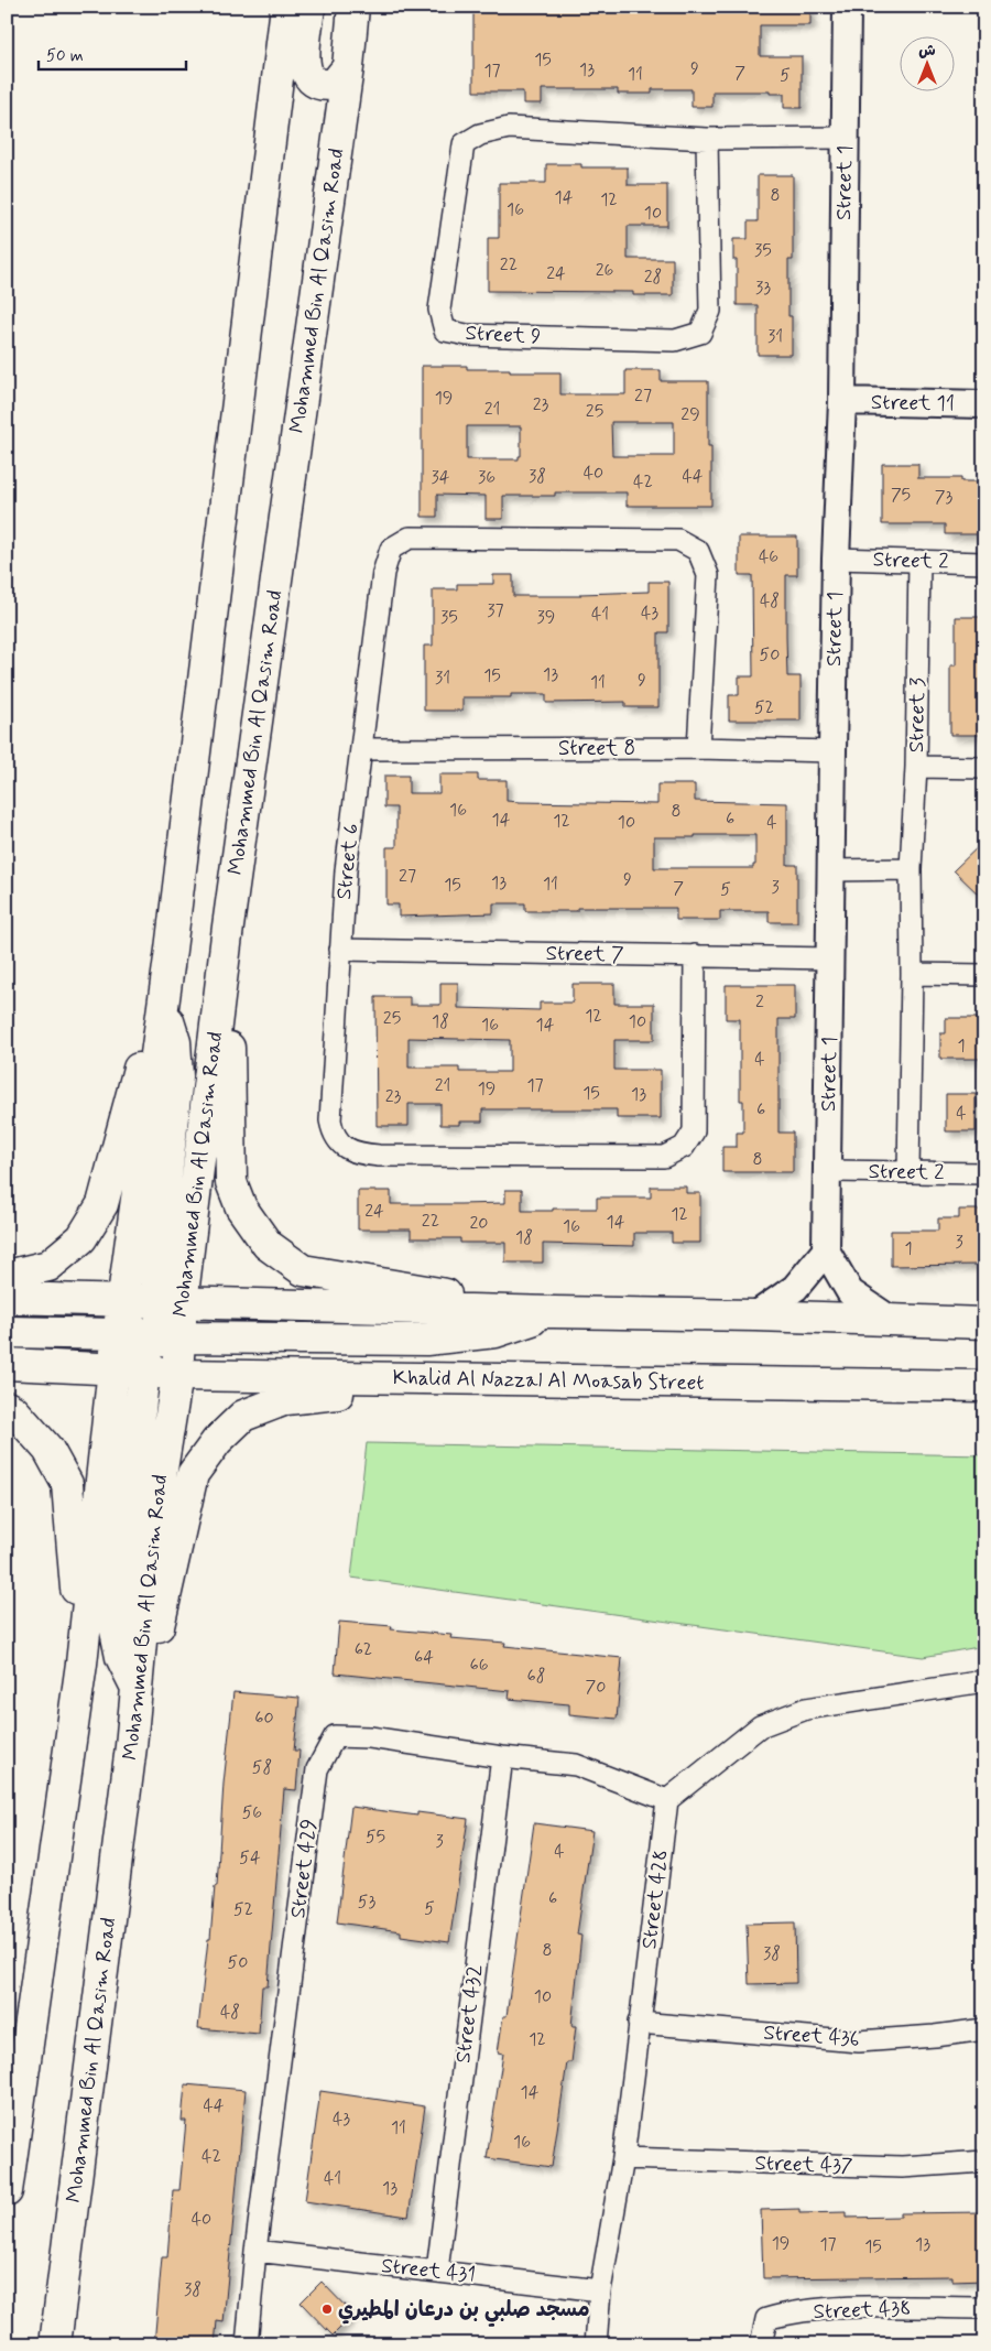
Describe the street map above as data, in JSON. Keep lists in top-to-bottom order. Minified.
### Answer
{"streets":{"main road":["Mohammed Bin Al Qasim Road","Khalid Al Nazzal Al Moasab Street"],"street":["Street 1","Street 9","Street 11","Street 2","Street 3","Street 8","Street 6","Street 7","Street 429","Street 428","Street 432","Street 436","Street 437","Street 431","Street 438"]},"crossings":[["Street 1","Street 9"],["Street 1","Street 11"],["Street 1","Street 2"],["Street 1","Street 8"],["Street 1","Street 7"],["Mohammed Bin Al Qasim Road","Khalid Al Nazzal Al Moasab Street"],["Street 2","Street 3"],["Street 8","Street 6"],["Street 6","Street 7"],["Street 429","Street 428"],["Street 429","Street 432"],["Street 429","Street 431"],["Street 428","Street 436"],["Street 428","Street 437"],["Street 428","Street 431"],["Street 432","Street 431"]],"places":["مسجد صلبي بن درعان المطيري"],"house_numbers":["15","9","13","17","7","11","5","8","14","12","16","10","35","22","26","24","28","33","31","27","19","23","21","25","29","40","38","44","34","36","42","75","73","46","48","37","43","41","35","39","50","13","15","31","9","11","52","16","8","6","14","12","10","4","27","9","13","11","15","3","7","5","2","12","25","18","10","16","14","1","4","21","17","19","15","13","23","6","4","8","24","12","22","14","20","16","18","3","1","62","64","66","68","70","60","58","56","55","3","4","54","6","53","5","52","8","38","50","10","48","12","14","44","43","11","16","42","41","13","40","19","17","13","15","38"],"scale_bar":"50 m","north":"top"}
